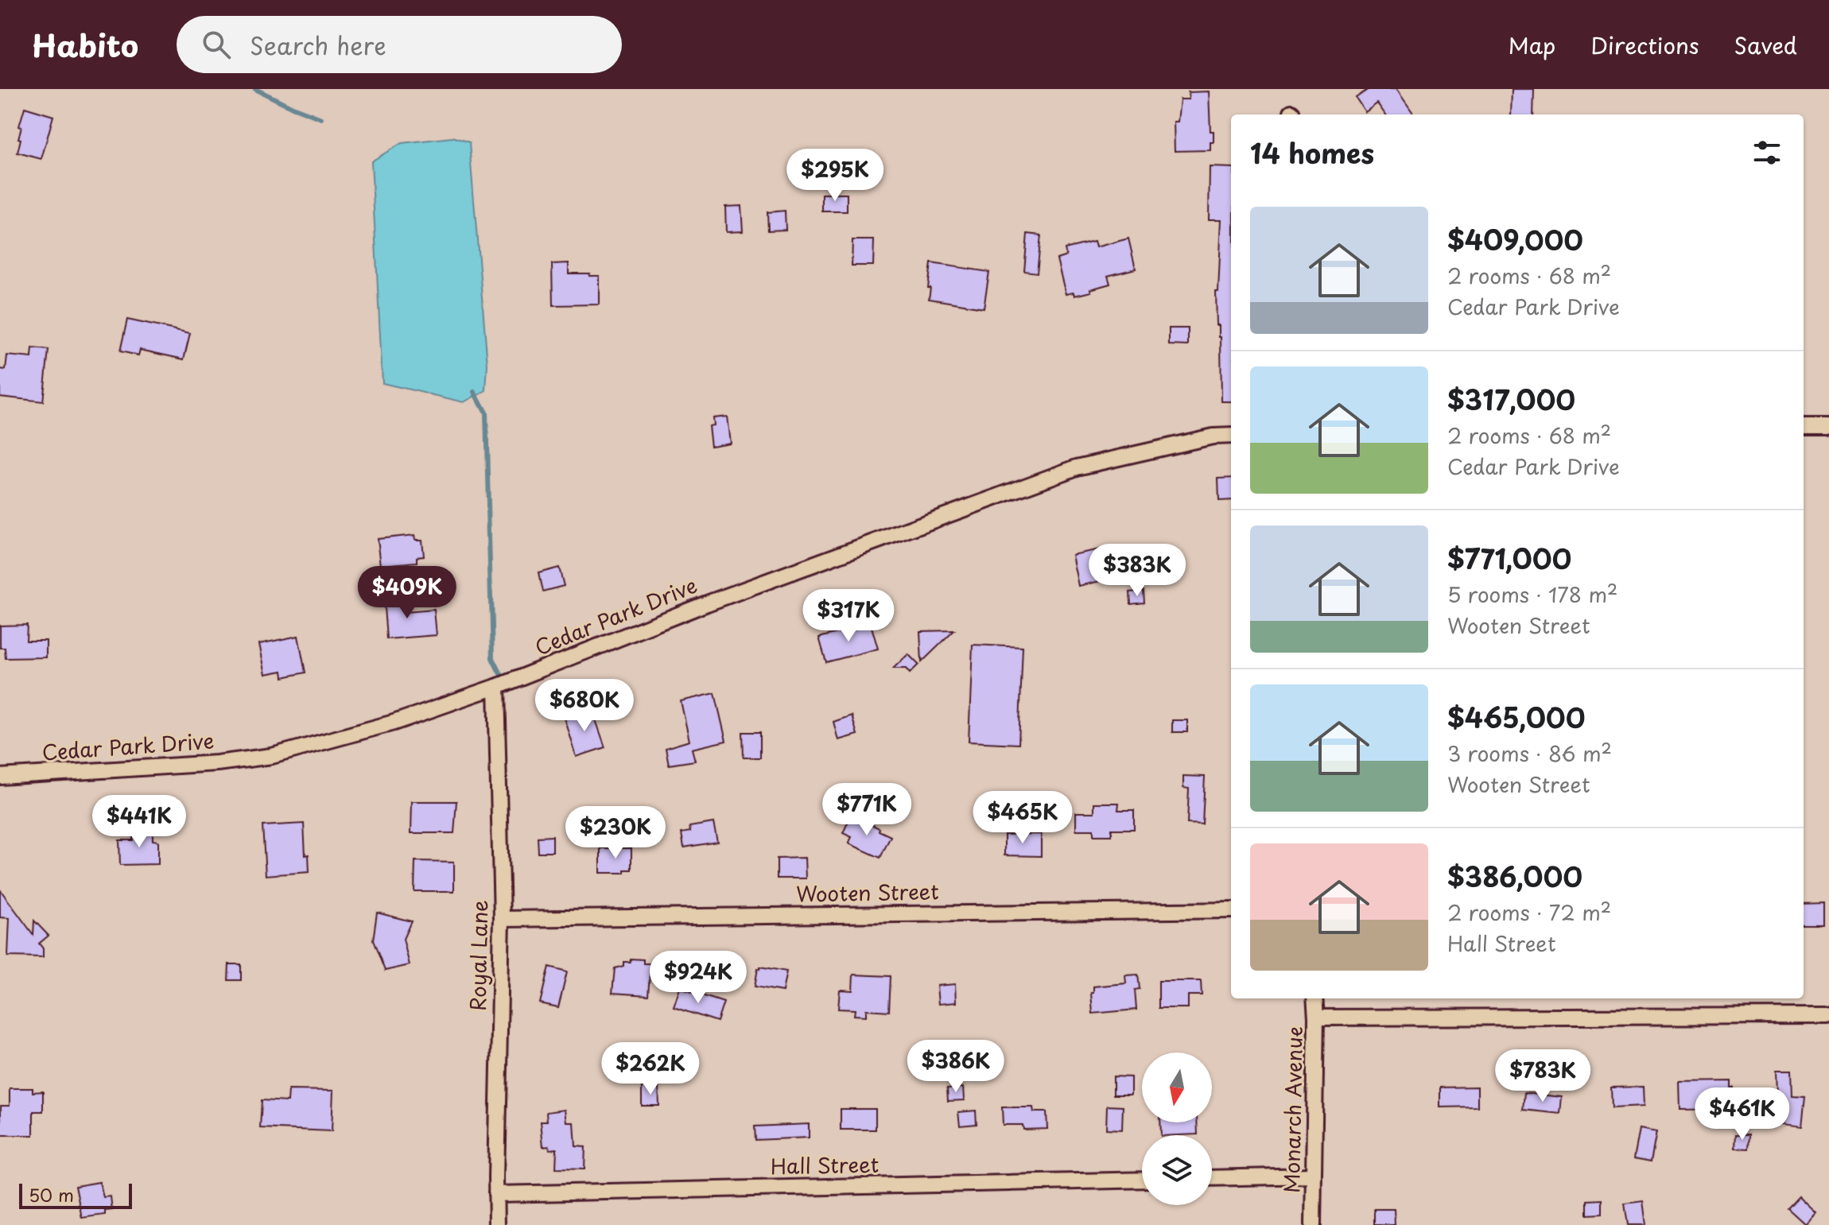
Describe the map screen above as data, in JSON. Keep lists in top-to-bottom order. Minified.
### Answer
{"streets":{"street":["Cedar Park Drive","Wooten Street","Royal Lane","Monarch Avenue","Hall Street"]},"crossings":[["Cedar Park Drive","Royal Lane"],["Wooten Street","Royal Lane"],["Royal Lane","Hall Street"]],"scale_bar":"50 m","north":"bottom","page":{"header":"Habito","search":"Search here","nav":["Map","Directions","Saved"],"heading":"14 homes","price":["$295K","$383K","$409K","$317K","$680K","$771K","$465K","$441K","$230K","$924K","$386K","$262K","$783K","$461K"],"list":[{"name":"$409,000","note":"2 rooms · 68 m² · Cedar Park Drive"},{"name":"$317,000","note":"2 rooms · 68 m² · Cedar Park Drive"},{"name":"$771,000","note":"5 rooms · 178 m² · Wooten Street"},{"name":"$465,000","note":"3 rooms · 86 m² · Wooten Street"},{"name":"$386,000","note":"2 rooms · 72 m² · Hall Street"}],"scale":"50 m"}}
